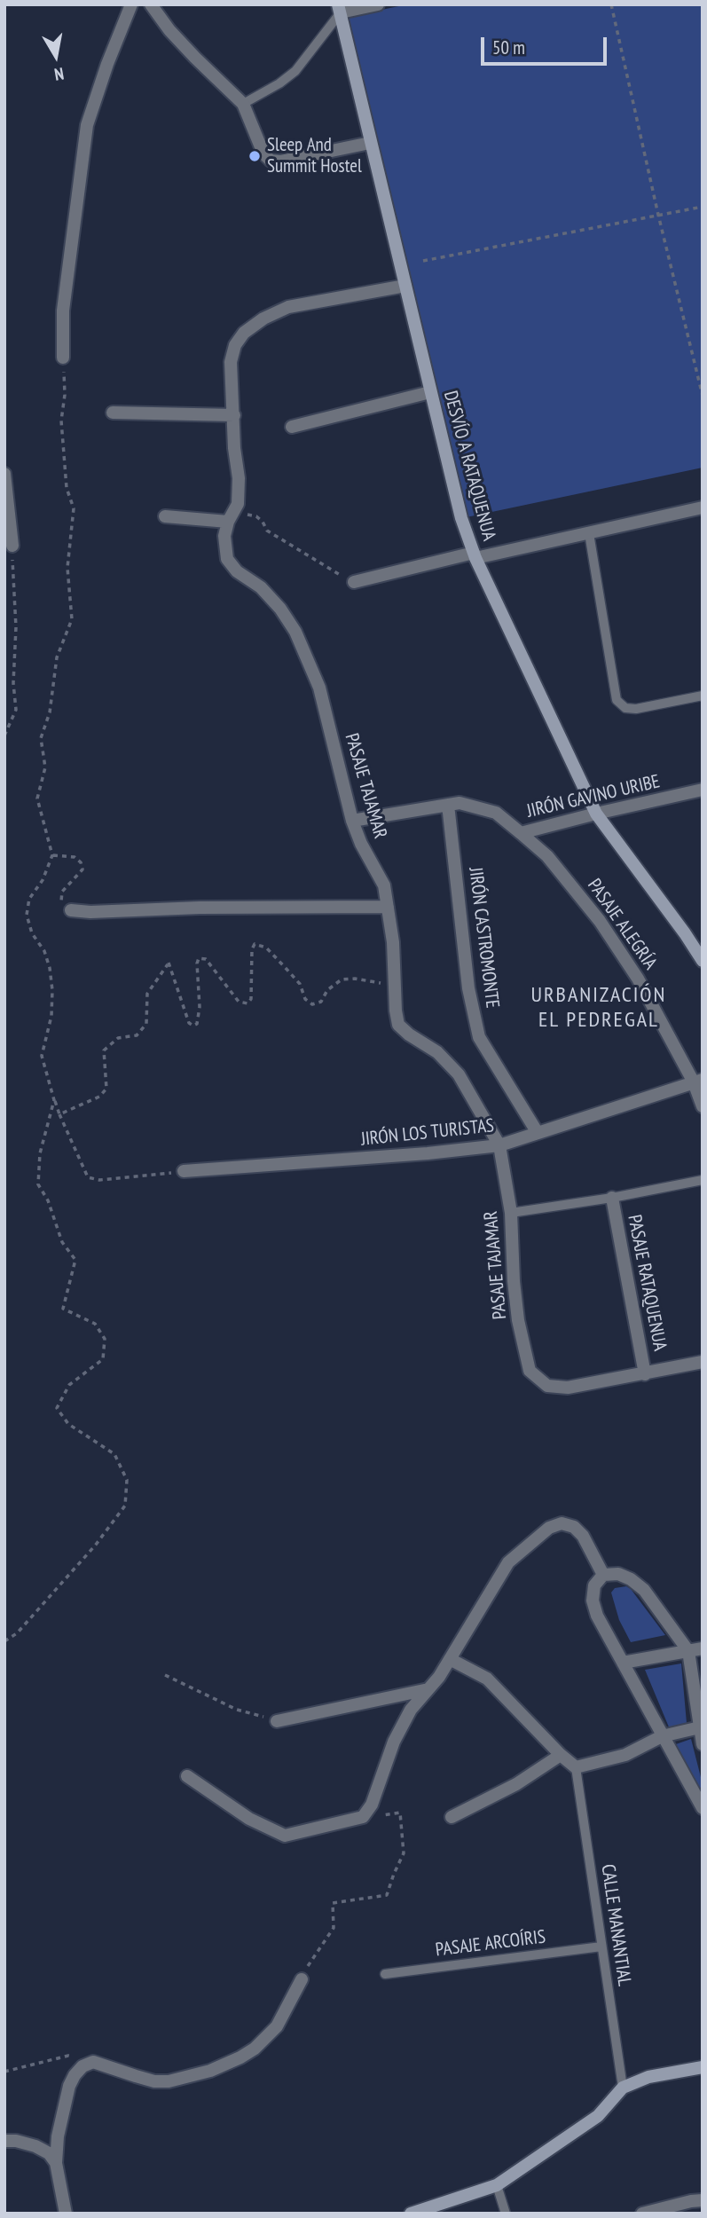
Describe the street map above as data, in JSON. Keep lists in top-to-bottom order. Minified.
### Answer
{"streets":{"street":["DESVÍO A RATAQUENUA","PASAJE TAJAMAR","JIRÓN GAVINO URIBE","PASAJE ALEGRÍA","JIRÓN CASTROMONTE","JIRÓN LOS TURISTAS","PASAJE RATAQUENUA"],"lane":["CALLE MANANTIAL","PASAJE ARCOÍRIS"]},"crossings":[["DESVÍO A RATAQUENUA","PASAJE TAJAMAR"],["DESVÍO A RATAQUENUA","JIRÓN GAVINO URIBE"],["PASAJE TAJAMAR","JIRÓN GAVINO URIBE"],["PASAJE TAJAMAR","JIRÓN LOS TURISTAS"],["PASAJE TAJAMAR","PASAJE RATAQUENUA"],["JIRÓN GAVINO URIBE","PASAJE ALEGRÍA"],["JIRÓN GAVINO URIBE","JIRÓN CASTROMONTE"],["PASAJE ALEGRÍA","JIRÓN LOS TURISTAS"],["JIRÓN CASTROMONTE","JIRÓN LOS TURISTAS"],["CALLE MANANTIAL","PASAJE ARCOÍRIS"]],"districts":["URBANIZACIÓN EL PEDREGAL"],"places":["Sleep And Summit Hostel"],"scale_bar":"50 m","north":"bottom"}
